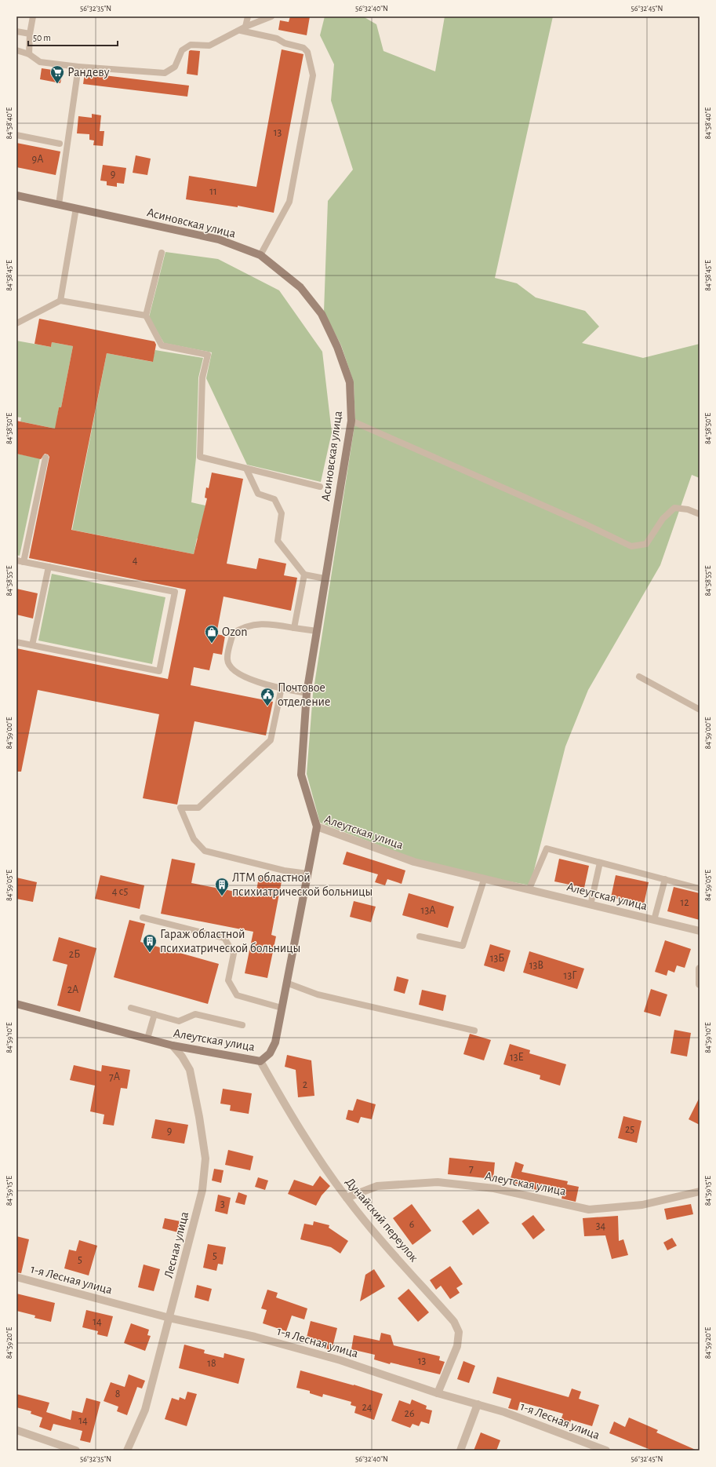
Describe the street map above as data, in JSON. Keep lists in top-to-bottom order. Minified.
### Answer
{"streets":{"street":["Асиновская улица","Алеутская улица","Дунайский переулок","Лесная улица","1-я Лесная улица"]},"crossings":[["Асиновская улица","Алеутская улица"],["Алеутская улица","Дунайский переулок"],["Алеутская улица","Лесная улица"],["Дунайский переулок","1-я Лесная улица"],["Лесная улица","1-я Лесная улица"]],"places":{"supermarket":["Рандеву"],"shop":["Ozon"],"public building":["Почтовое отделение"],"building":["ЛТМ областной психиатрической больницы","Гараж областной психиатрической больницы"]},"house_numbers":["13","9А","9","11","4","4 с5","12","13А","2Б","13Б","13В","13Г","2А","13Е","7А","2","25","9","7","3","6","34","5","5","14","13","18","8","24","26","14"],"scale_bar":"50 m","coordinates":["56°32'35\"N","56°32'40\"N","56°32'45\"N","84°58'40\"E","84°58'45\"E","84°58'50\"E","84°58'55\"E","84°59'00\"E","84°59'05\"E","84°59'10\"E","84°59'15\"E","84°59'20\"E"]}
